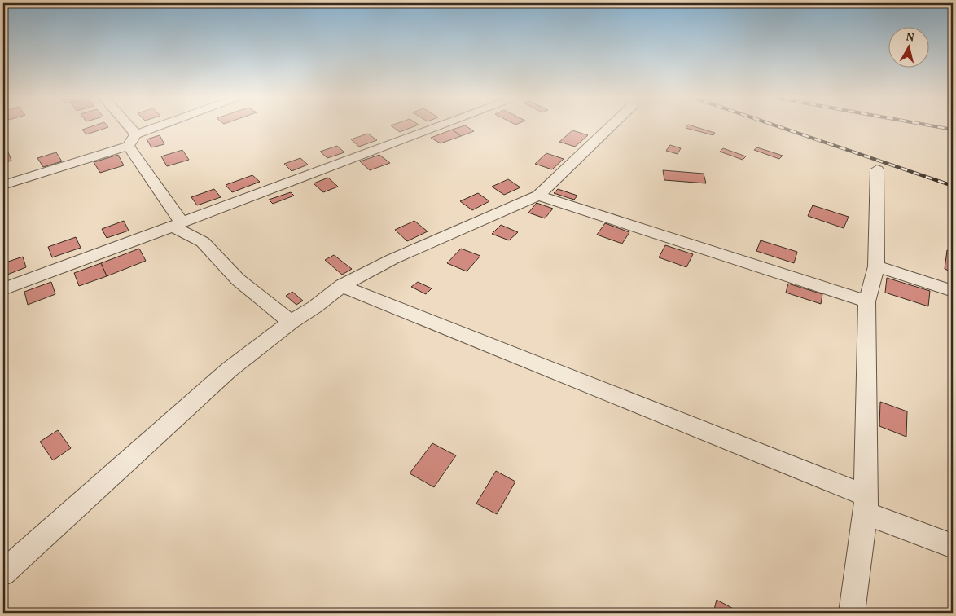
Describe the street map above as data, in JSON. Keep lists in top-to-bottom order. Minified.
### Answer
{"north":"top"}
